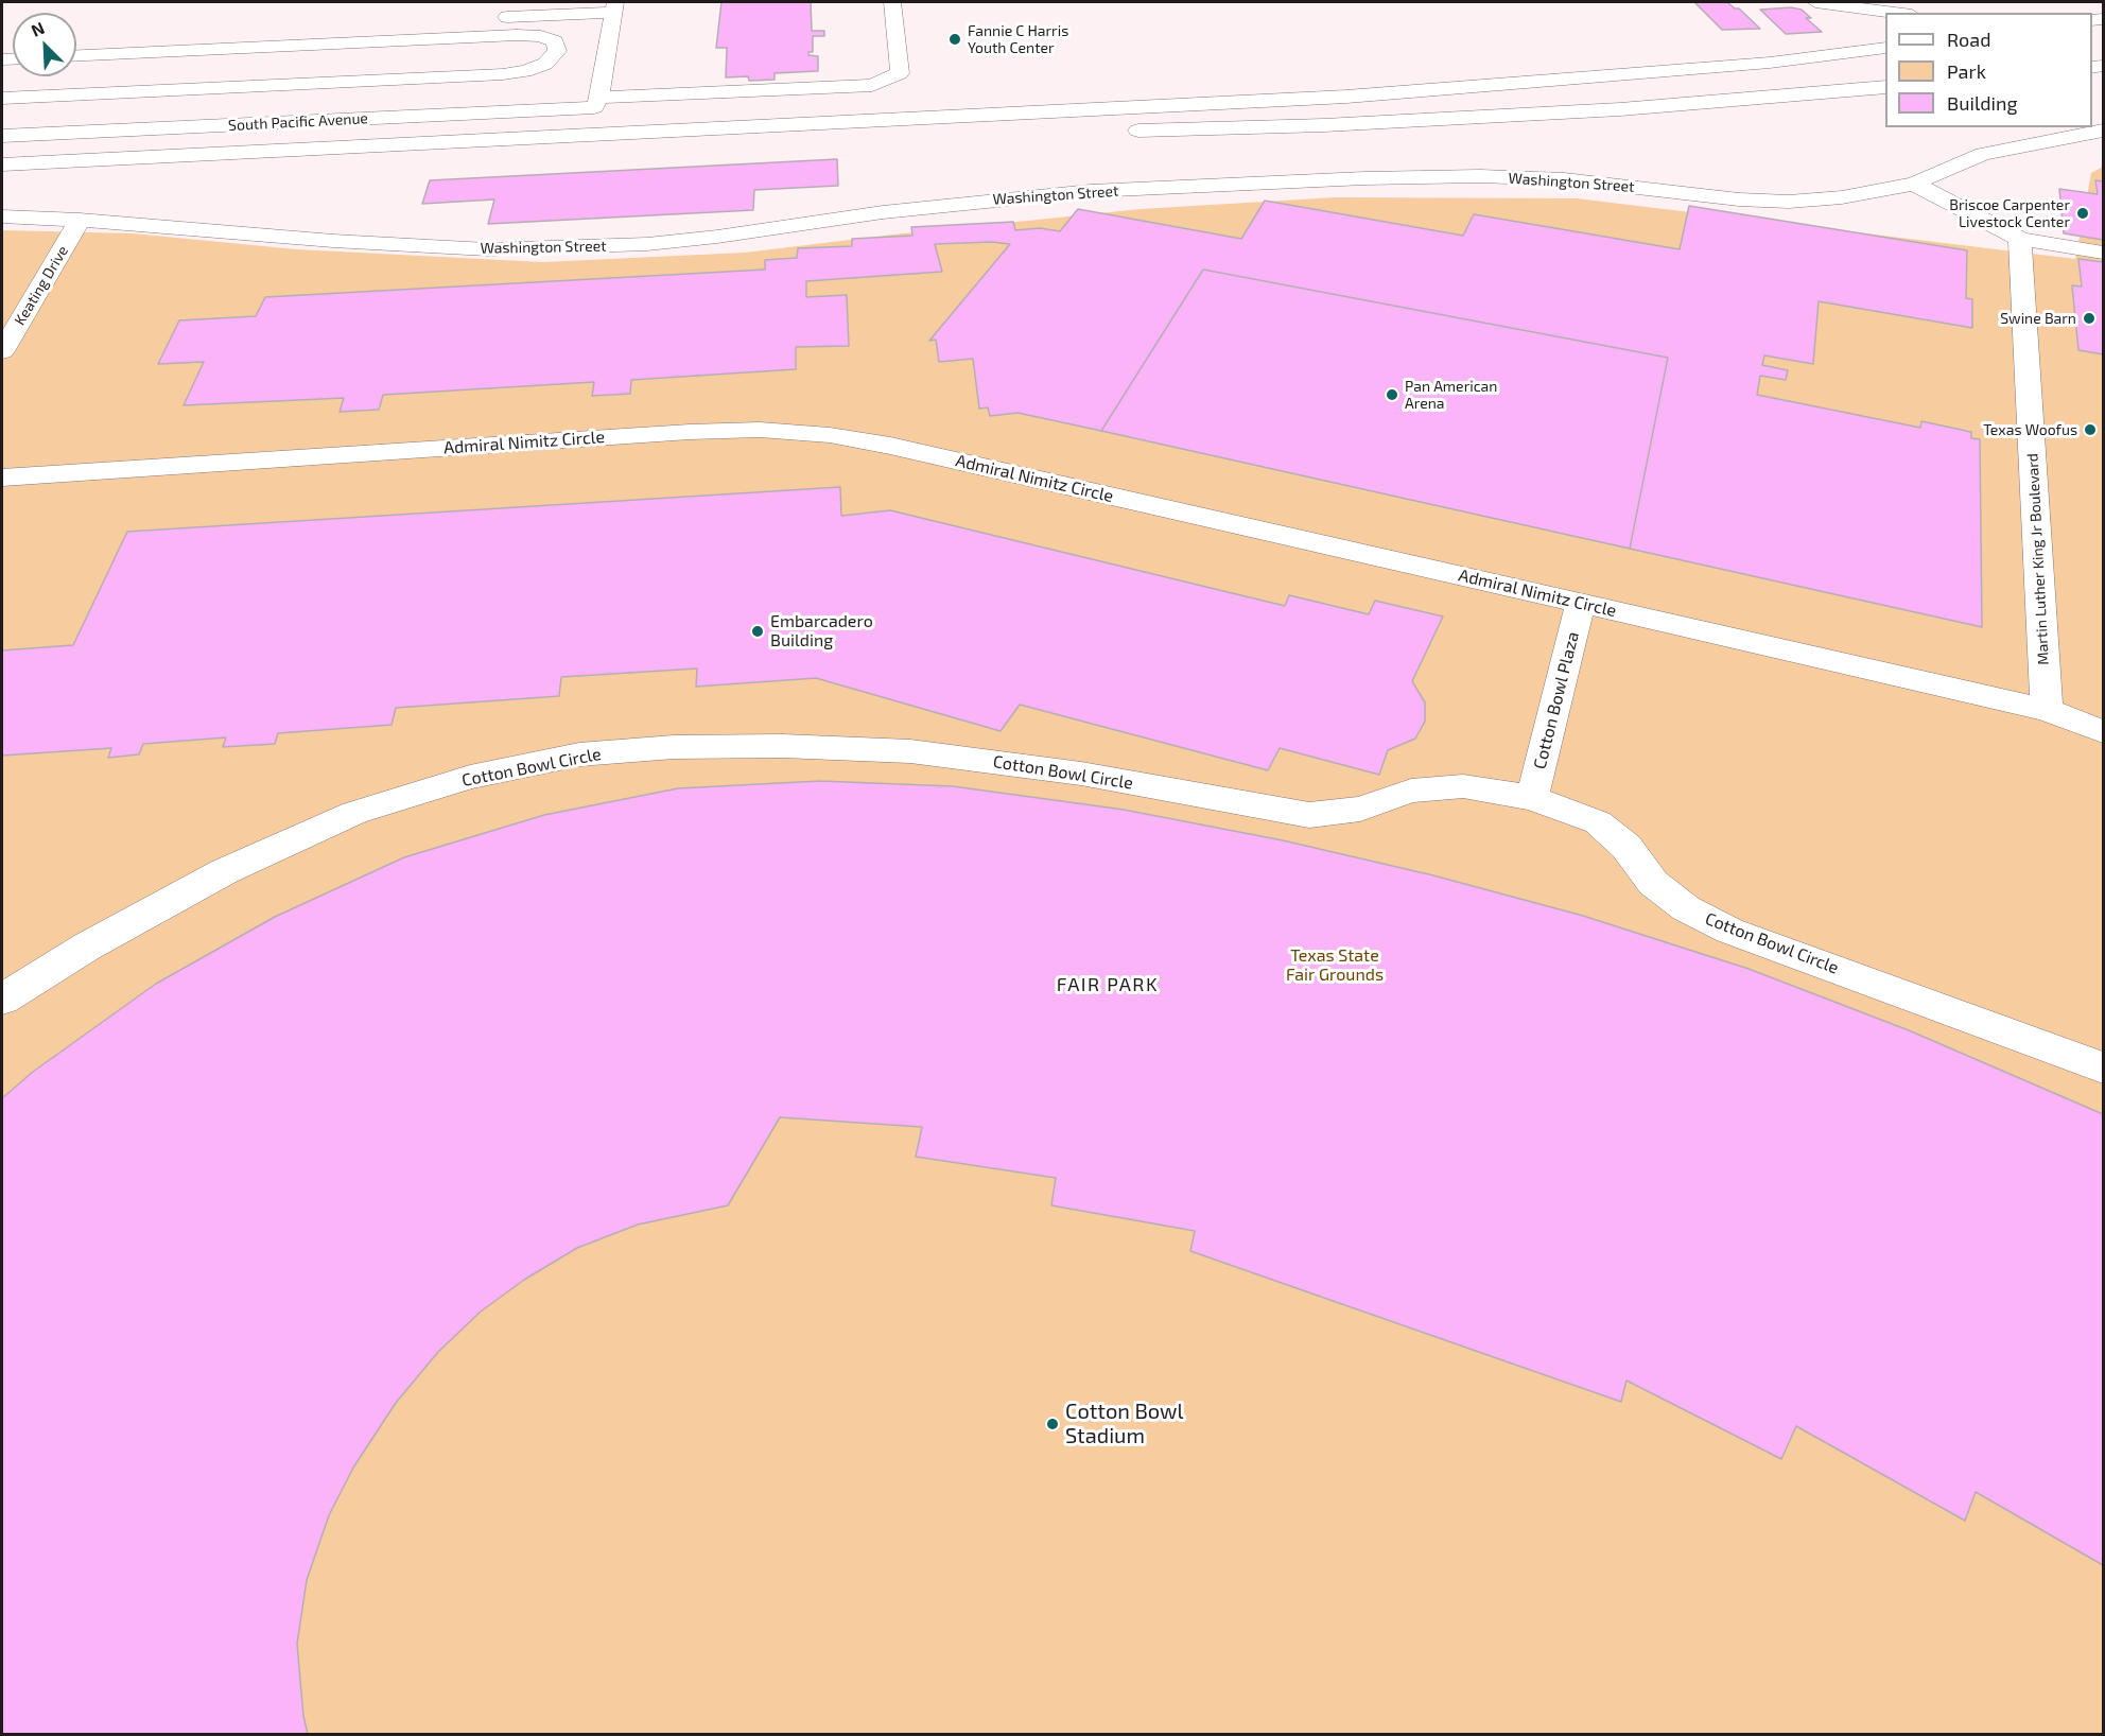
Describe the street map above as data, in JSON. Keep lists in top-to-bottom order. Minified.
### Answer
{"streets":{"street":["South Pacific Avenue","Washington Street","Keating Drive","Admiral Nimitz Circle","Martin Luther King Jr Boulevard","Cotton Bowl Plaza","Cotton Bowl Circle"]},"crossings":[["Washington Street","Keating Drive"],["Admiral Nimitz Circle","Martin Luther King Jr Boulevard"],["Admiral Nimitz Circle","Cotton Bowl Plaza"],["Cotton Bowl Plaza","Cotton Bowl Circle"]],"districts":["FAIR PARK"],"parks":["Texas State Fair Grounds"],"places":["Fannie C Harris Youth Center","Briscoe Carpenter Livestock Center","Swine Barn","Pan American Arena","Texas Woofus","Embarcadero Building","Cotton Bowl Stadium"],"legend":["Road","Park","Building"],"north":"top left"}
